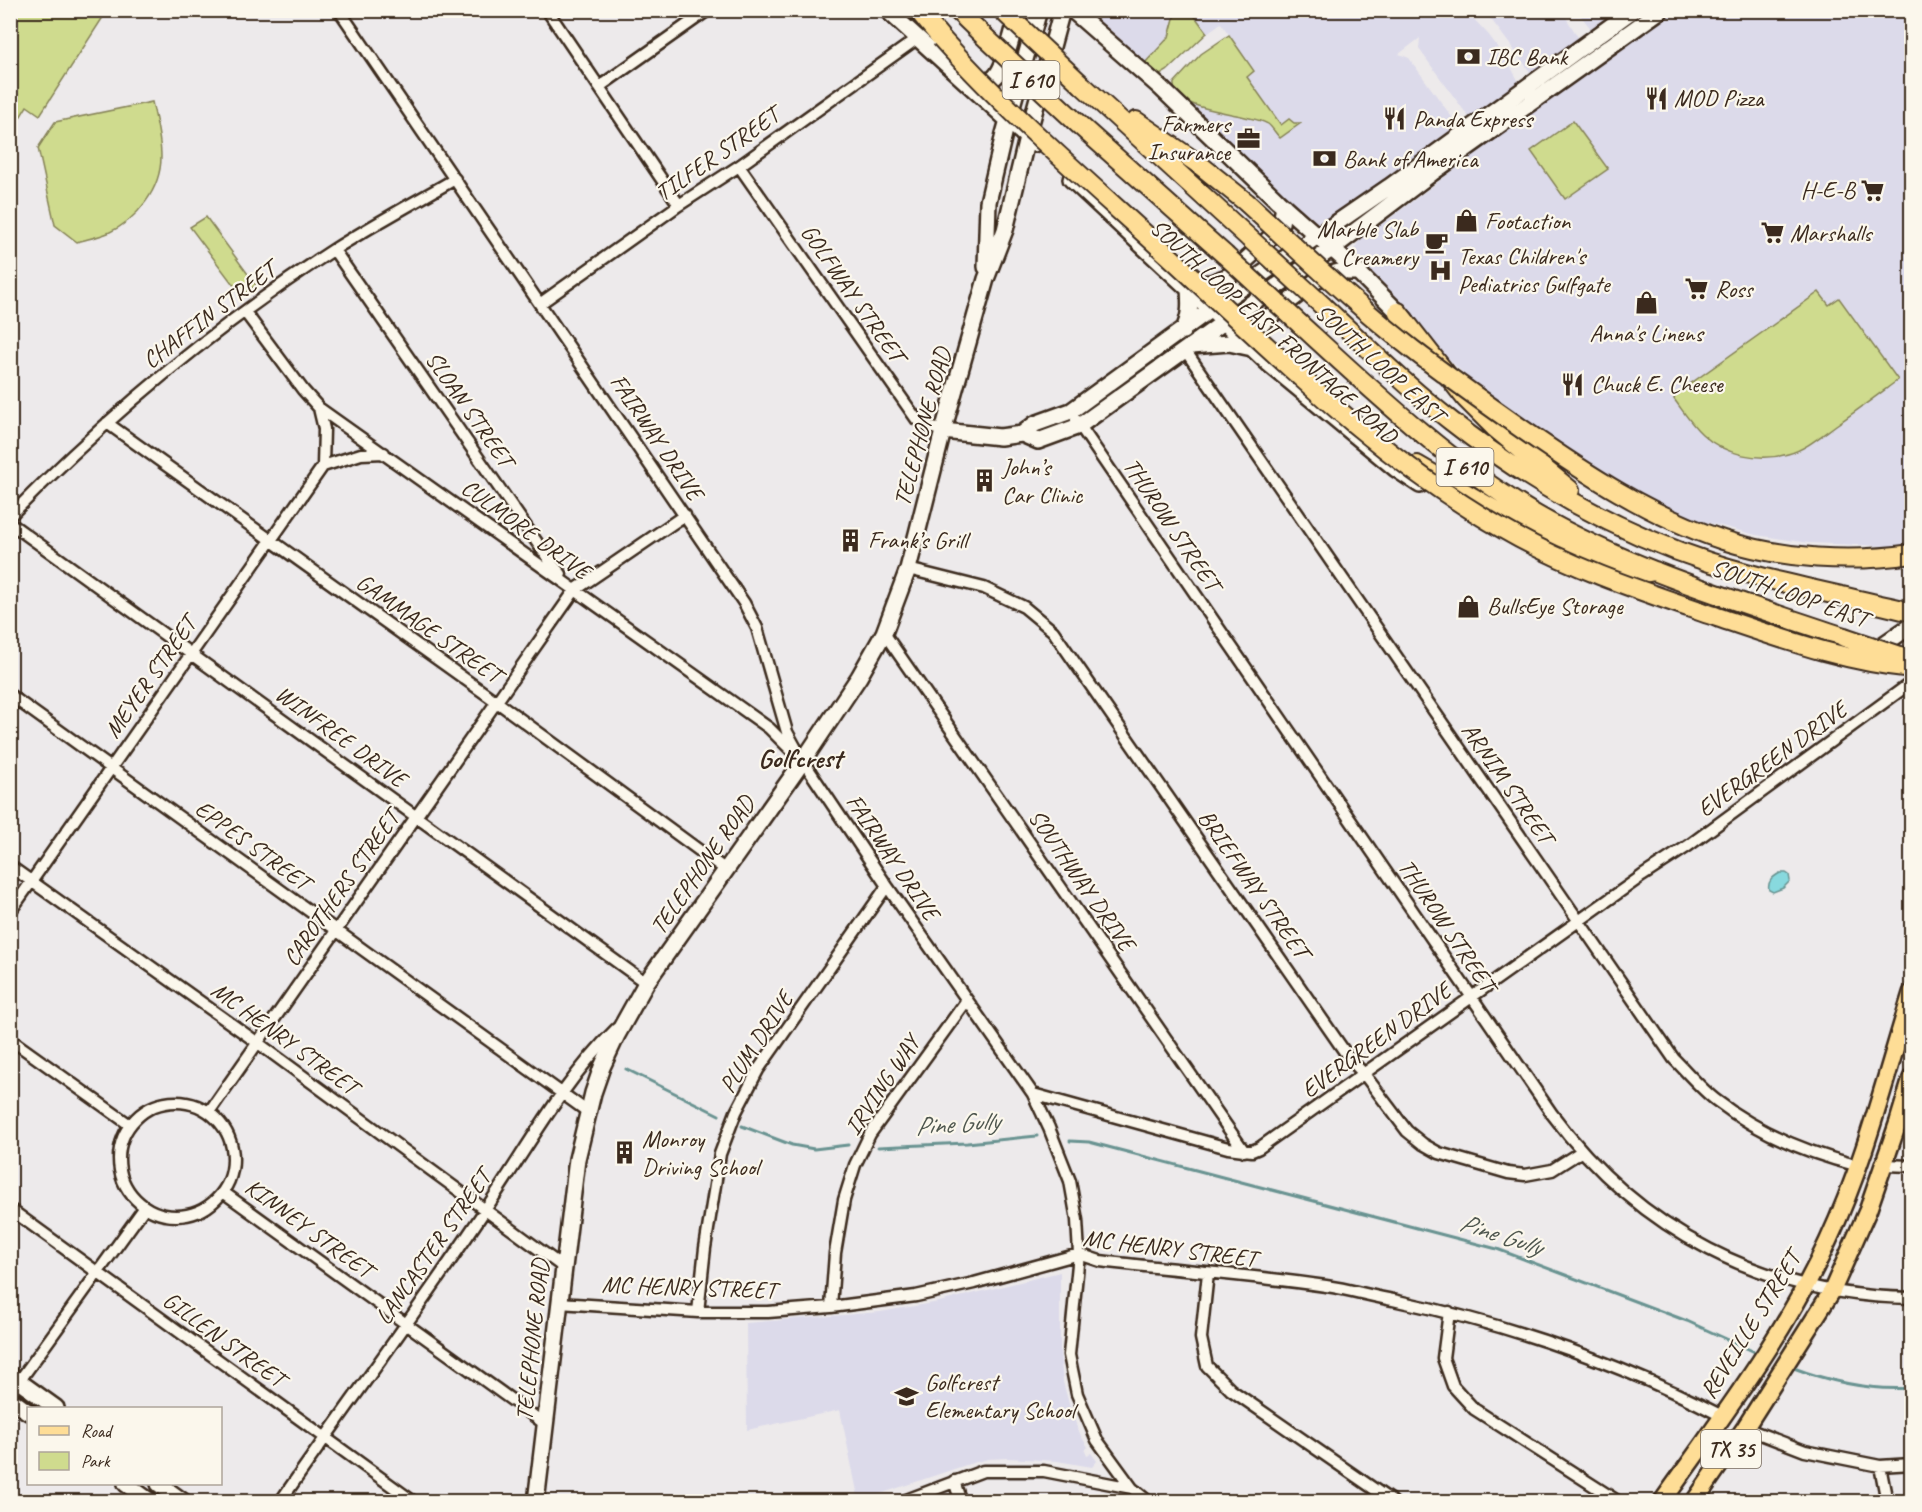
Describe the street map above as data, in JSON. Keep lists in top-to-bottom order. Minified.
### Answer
{"streets":{"highway":["I 610","SOUTH LOOP EAST"],"main road":["SOUTH LOOP EAST FRONTAGE ROAD","TELEPHONE ROAD","REVEILLE STREET","TX 35"],"street":["TILFER STREET","GOLFWAY STREET","CHAFFIN STREET","SLOAN STREET","FAIRWAY DRIVE","THUROW STREET","CULMORE DRIVE","GAMMAGE STREET","MEYER STREET","WINFREE DRIVE","EVERGREEN DRIVE","ARNIM STREET","EPPES STREET","SOUTHWAY DRIVE","BRIEFWAY STREET","CAROTHERS STREET","MC HENRY STREET","PLUM DRIVE","IRVING WAY","KINNEY STREET","LANCASTER STREET","GILLEN STREET"]},"crossings":[["TILFER STREET","GOLFWAY STREET"],["TILFER STREET","SOUTH LOOP EAST FRONTAGE ROAD"],["TILFER STREET","FAIRWAY DRIVE"],["GOLFWAY STREET","TELEPHONE ROAD"],["CHAFFIN STREET","SLOAN STREET"],["CHAFFIN STREET","FAIRWAY DRIVE"],["CHAFFIN STREET","CULMORE DRIVE"],["CHAFFIN STREET","GAMMAGE STREET"],["SOUTH LOOP EAST FRONTAGE ROAD","TELEPHONE ROAD"],["SLOAN STREET","CULMORE DRIVE"],["SLOAN STREET","CAROTHERS STREET"],["TELEPHONE ROAD","FAIRWAY DRIVE"],["TELEPHONE ROAD","CULMORE DRIVE"],["TELEPHONE ROAD","GAMMAGE STREET"],["TELEPHONE ROAD","WINFREE DRIVE"],["TELEPHONE ROAD","EPPES STREET"],["TELEPHONE ROAD","SOUTHWAY DRIVE"],["TELEPHONE ROAD","BRIEFWAY STREET"],["TELEPHONE ROAD","MC HENRY STREET"],["TELEPHONE ROAD","KINNEY STREET"],["TELEPHONE ROAD","LANCASTER STREET"],["FAIRWAY DRIVE","CULMORE DRIVE"],["FAIRWAY DRIVE","CAROTHERS STREET"],["FAIRWAY DRIVE","MC HENRY STREET"],["FAIRWAY DRIVE","PLUM DRIVE"],["FAIRWAY DRIVE","IRVING WAY"],["THUROW STREET","EVERGREEN DRIVE"],["THUROW STREET","BRIEFWAY STREET"],["THUROW STREET","REVEILLE STREET"],["CULMORE DRIVE","CAROTHERS STREET"],["GAMMAGE STREET","MEYER STREET"],["GAMMAGE STREET","CAROTHERS STREET"],["MEYER STREET","WINFREE DRIVE"],["MEYER STREET","EPPES STREET"],["MEYER STREET","MC HENRY STREET"],["WINFREE DRIVE","CAROTHERS STREET"],["EVERGREEN DRIVE","ARNIM STREET"],["EVERGREEN DRIVE","SOUTHWAY DRIVE"],["EVERGREEN DRIVE","BRIEFWAY STREET"],["ARNIM STREET","REVEILLE STREET"],["EPPES STREET","CAROTHERS STREET"],["EPPES STREET","LANCASTER STREET"],["CAROTHERS STREET","MC HENRY STREET"],["CAROTHERS STREET","KINNEY STREET"],["MC HENRY STREET","PLUM DRIVE"],["MC HENRY STREET","IRVING WAY"],["MC HENRY STREET","LANCASTER STREET"],["MC HENRY STREET","REVEILLE STREET"],["KINNEY STREET","LANCASTER STREET"],["LANCASTER STREET","GILLEN STREET"]],"districts":["Golfcrest"],"water":["Pine Gully"],"places":{"bank":["IBC Bank","Bank of America"],"restaurant":["MOD Pizza","Panda Express","Chuck E. Cheese"],"office":["Farmers Insurance"],"supermarket":["H-E-B","Marshalls","Ross"],"shop":["Footaction","Anna's Linens","BullsEye Storage"],"cafe":["Marble Slab Creamery"],"hospital":["Texas Children's Pediatrics Gulfgate"],"building":["John’s Car Clinic","Frank’s Grill","Monroy Driving School"],"school or university":["Golfcrest Elementary School"]},"legend":["Road","Park"]}
